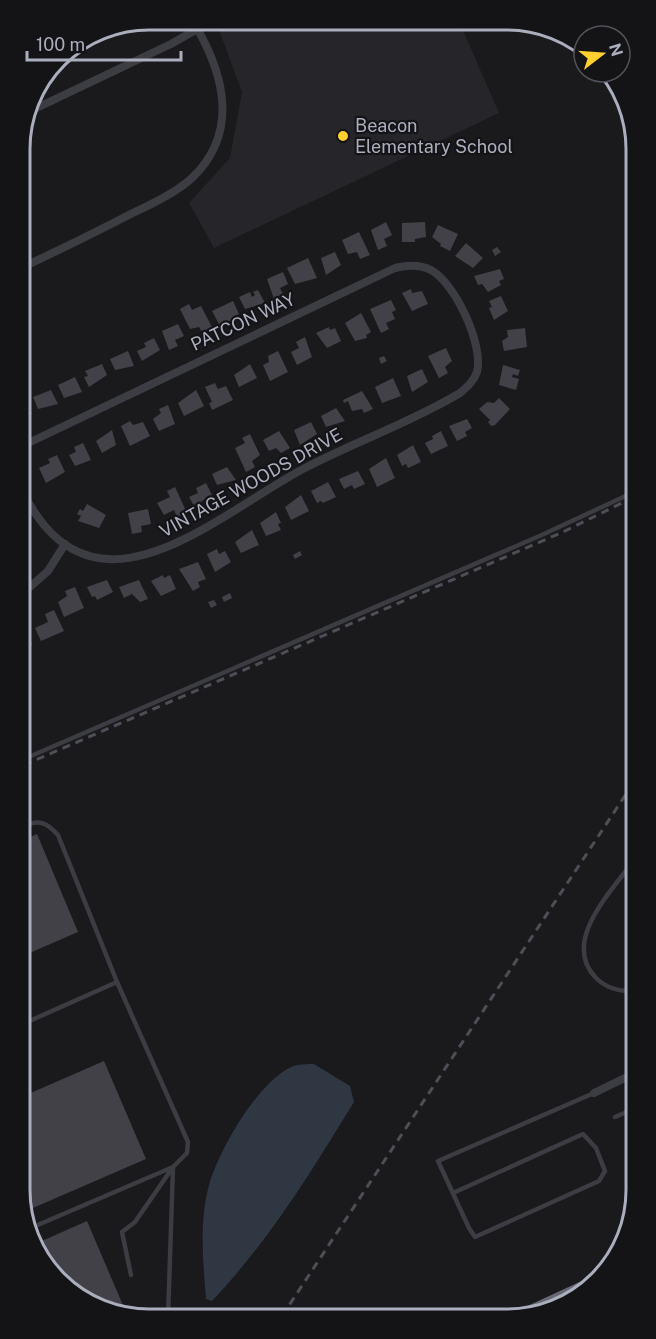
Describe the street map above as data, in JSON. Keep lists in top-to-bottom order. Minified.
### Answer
{"streets":{"street":["PATCON WAY","VINTAGE WOODS DRIVE"]},"crossings":[["PATCON WAY","VINTAGE WOODS DRIVE"]],"places":["Beacon Elementary School"],"scale_bar":"100 m","north":"right"}
